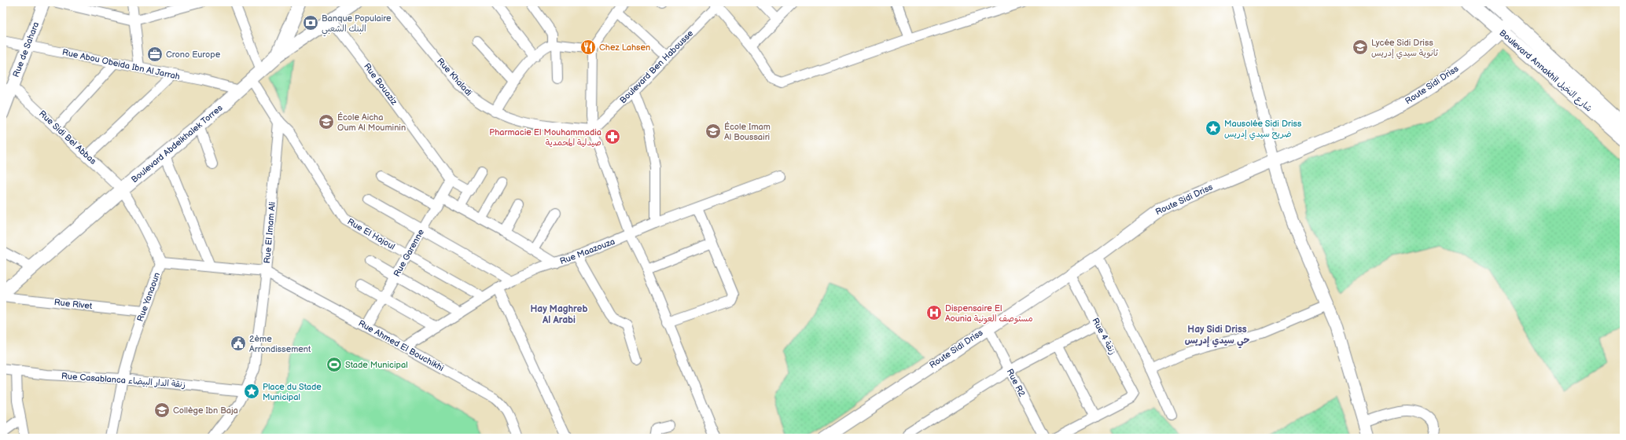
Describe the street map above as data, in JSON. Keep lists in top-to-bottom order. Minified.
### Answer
{"streets":{"main road":["Boulevard Annakhil شارع النخيل","Boulevard Abdelkhalek Torres"],"street":["Rue de Sahara","Rue Abou Obeida Ibn Al Jarrah","Boulevard Ben Habousse","Rue Khaladi","Rue Bouaziz","Route Sidi Driss","Rue Sidi Bel Abbas","Rue El Imam Ali","Rue El Hajoul","Rue Maazouza","Rue Garenne","Rue Yanaoun","Rue Rivet","Rue 4 زنقة","Rue Ahmed El Bouchikhi","Rue Casablanca زنقة الدار البيضاء","Rue R2"]},"crossings":[["Rue de Sahara","Rue Abou Obeida Ibn Al Jarrah"],["Rue de Sahara","Rue Sidi Bel Abbas"],["Rue Abou Obeida Ibn Al Jarrah","Boulevard Abdelkhalek Torres"],["Boulevard Ben Habousse","Rue Khaladi"],["Boulevard Annakhil شارع النخيل","Route Sidi Driss"],["Rue Bouaziz","Boulevard Abdelkhalek Torres"],["Rue Bouaziz","Rue Garenne"],["Route Sidi Driss","Rue 4 زنقة"],["Route Sidi Driss","Rue R2"],["Rue Sidi Bel Abbas","Boulevard Abdelkhalek Torres"],["Rue Sidi Bel Abbas","Rue Yanaoun"],["Rue El Imam Ali","Rue El Hajoul"],["Rue El Imam Ali","Rue Yanaoun"],["Rue El Imam Ali","Rue Ahmed El Bouchikhi"],["Rue El Imam Ali","Rue Casablanca زنقة الدار البيضاء"],["Rue El Hajoul","Rue Maazouza"],["Rue El Hajoul","Rue Garenne"],["Rue Maazouza","Rue Ahmed El Bouchikhi"],["Rue Garenne","Rue Ahmed El Bouchikhi"],["Rue Yanaoun","Rue Rivet"],["Rue Yanaoun","Rue Ahmed El Bouchikhi"],["Rue Yanaoun","Rue Casablanca زنقة الدار البيضاء"]],"districts":["Hay Maghreb Al Arabi","Hay Sidi Driss حي سيدي إدريس"],"places":{"bank":["Banque Populaire البنك الشعبي"],"restaurant":["Chez Lahsen"],"school or university":["Lycée Sidi Driss ثانوية سيدي إدريس","École Aicha Oum Al Mouminin","École Imam Al Boussairi","Collège Ibn Baja"],"office":["Crono Europe"],"place":["Mausolée Sidi Driss ضريح سيدي إدريس","Place du Stade Municipal"],"pharmacy":["Pharmacie El Mouhammadia صيدلية المحمدية"],"hospital":["Dispensaire El Aounia مستوصف العونية"],"public building":["2ème Arrondissement"],"sports":["Stade Municipal"]}}
